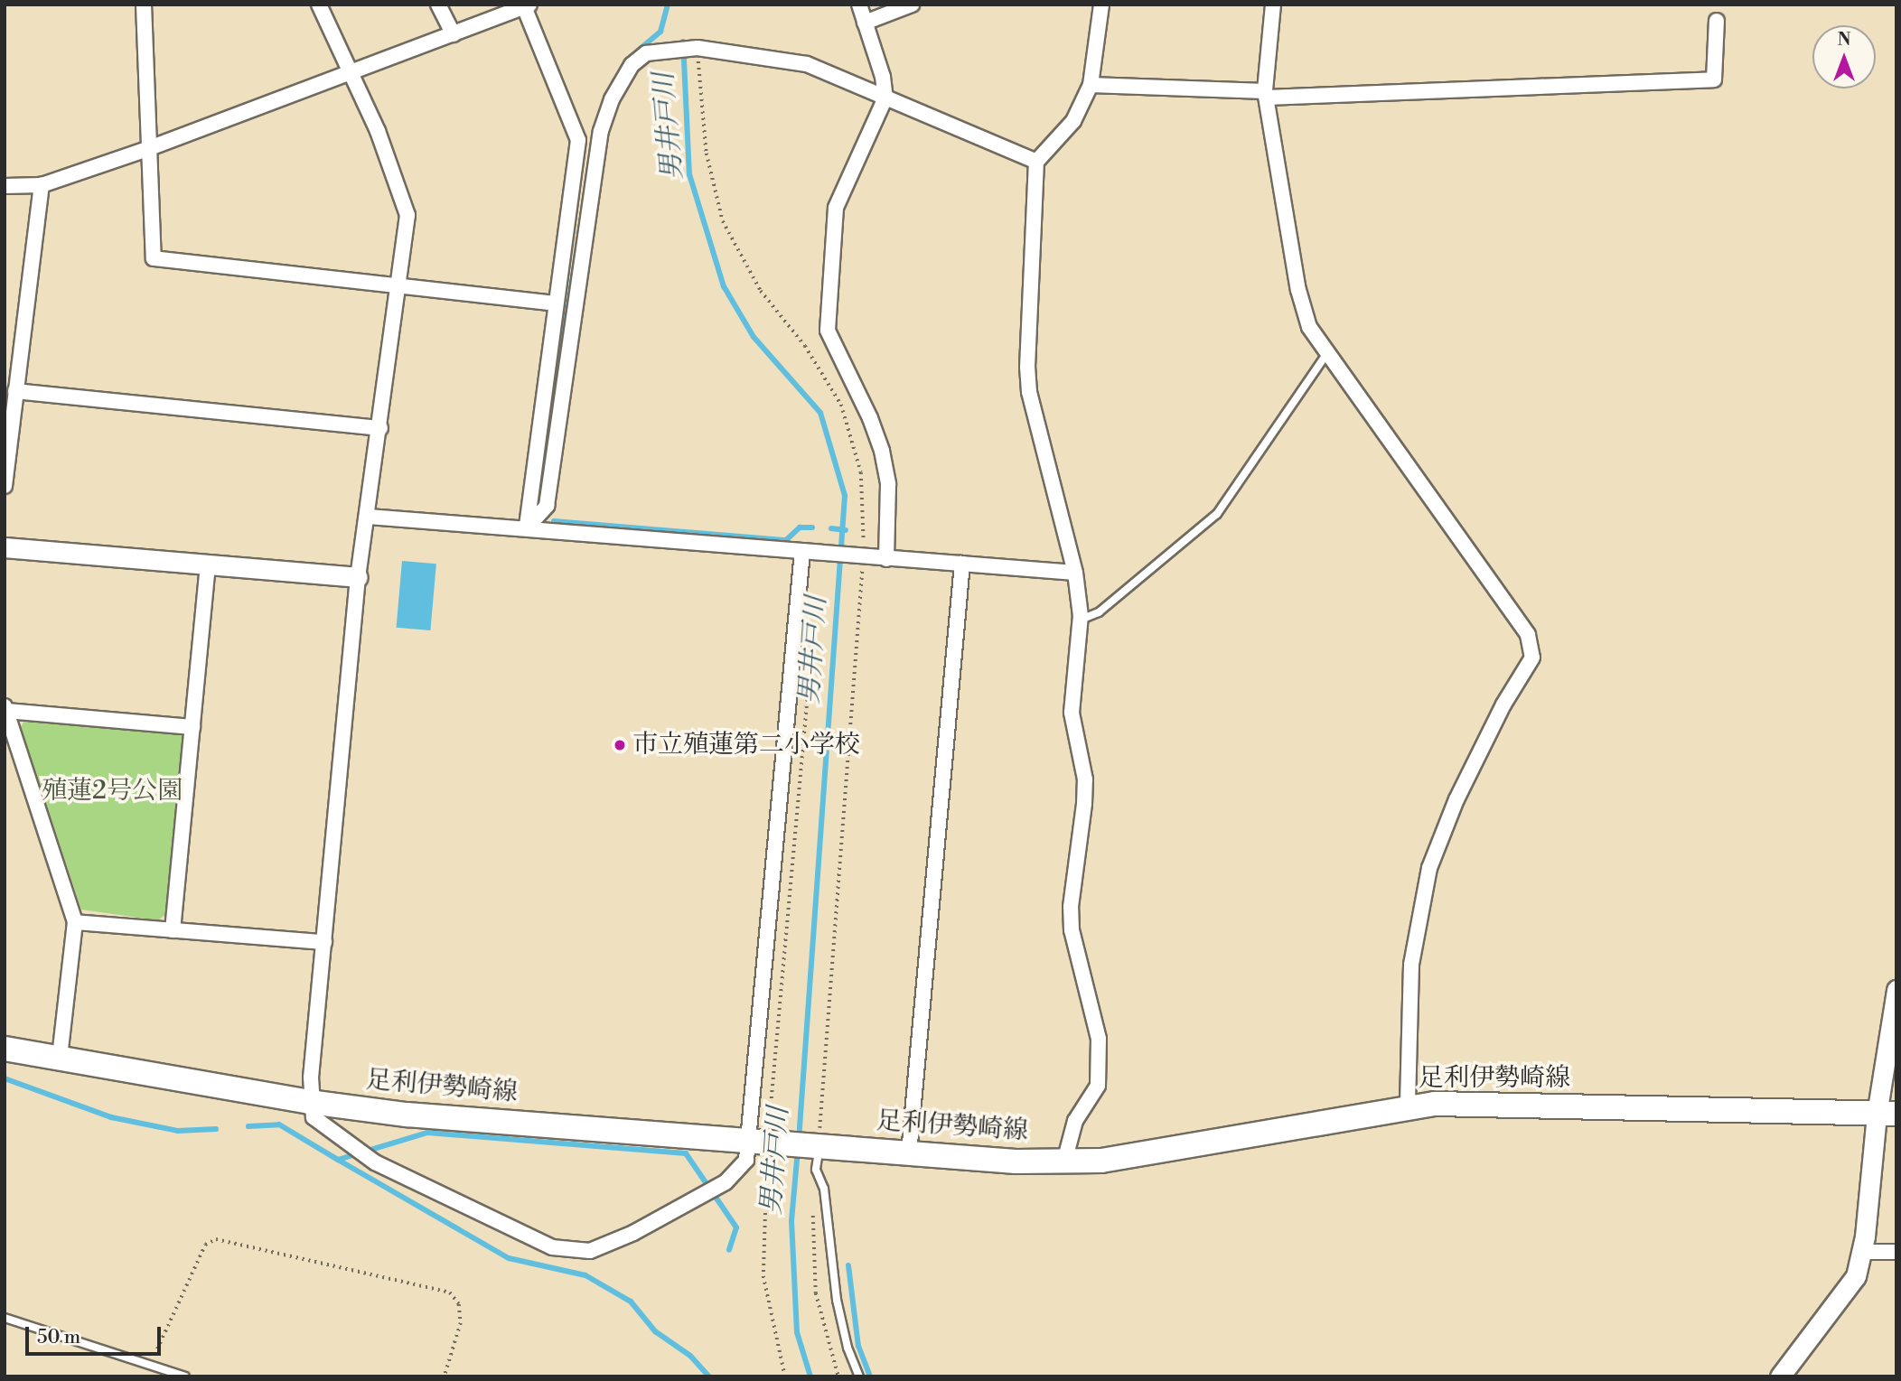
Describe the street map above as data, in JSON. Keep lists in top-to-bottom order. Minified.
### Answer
{"streets":{"main road":["足利伊勢崎線"]},"water":["男井戸川"],"parks":["殖蓮2号公園"],"places":["市立殖蓮第二小学校"],"scale_bar":"50 m","north":"top"}
